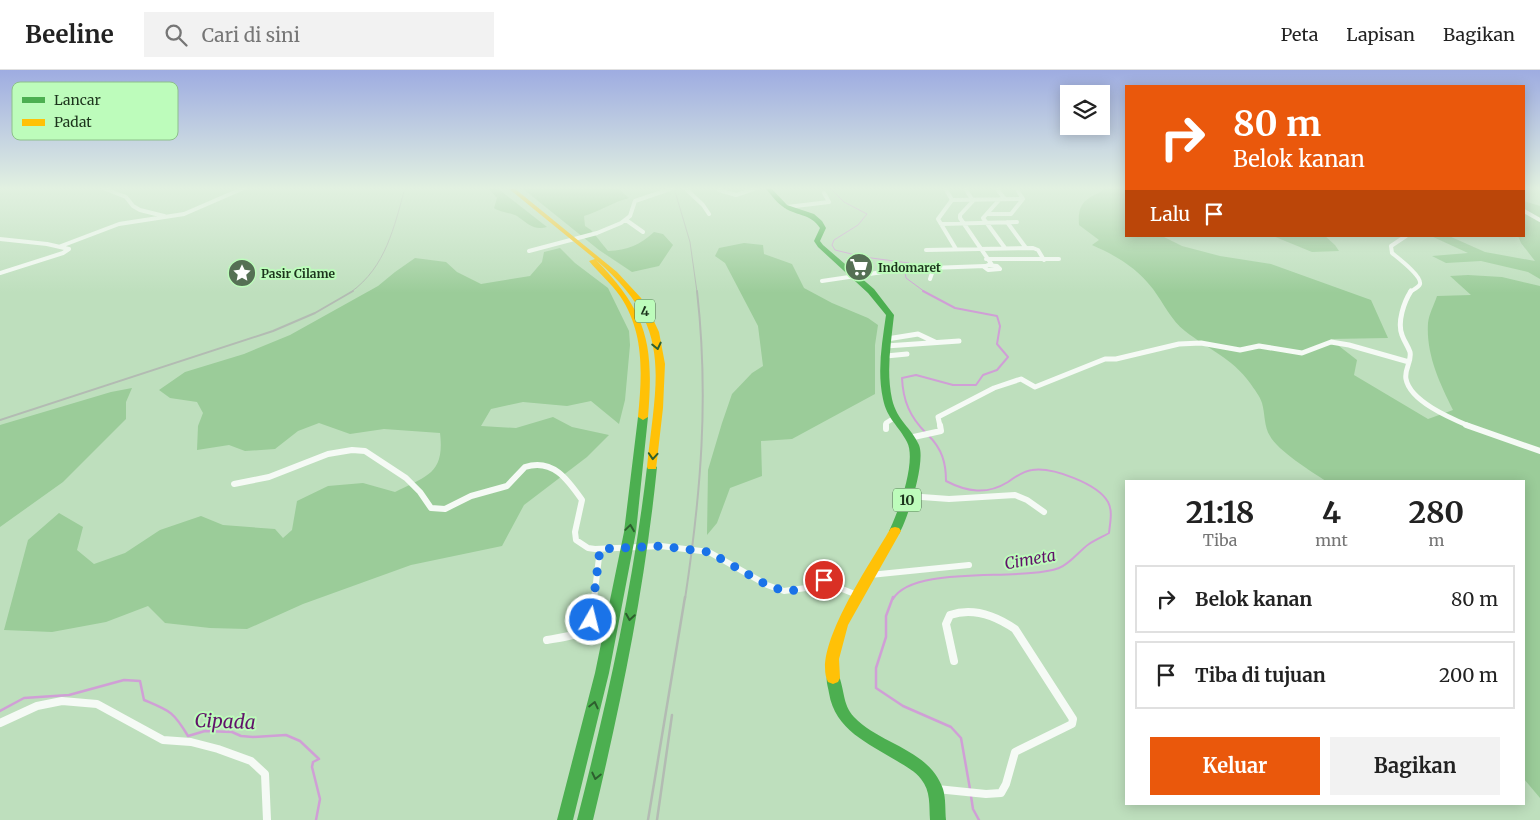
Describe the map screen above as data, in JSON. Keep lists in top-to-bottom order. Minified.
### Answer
{"streets":{"highway":["4","10"]},"water":["Cimeta","Cipada"],"places":{"supermarket":["Indomaret"],"place":["Pasir Cilame"]},"legend":["Lancar","Padat"],"page":{"header":"Beeline","search":"Cari di sini","nav":["Peta","Lapisan","Bagikan"],"turn":["80 m","Belok kanan"],"then":"Lalu","eta":["21:18","Tiba","4","mnt","280","m"],"list":[{"name":"Belok kanan","value":"80 m"},{"name":"Tiba di tujuan","value":"200 m"}],"buttons":["Keluar","Bagikan"]}}
